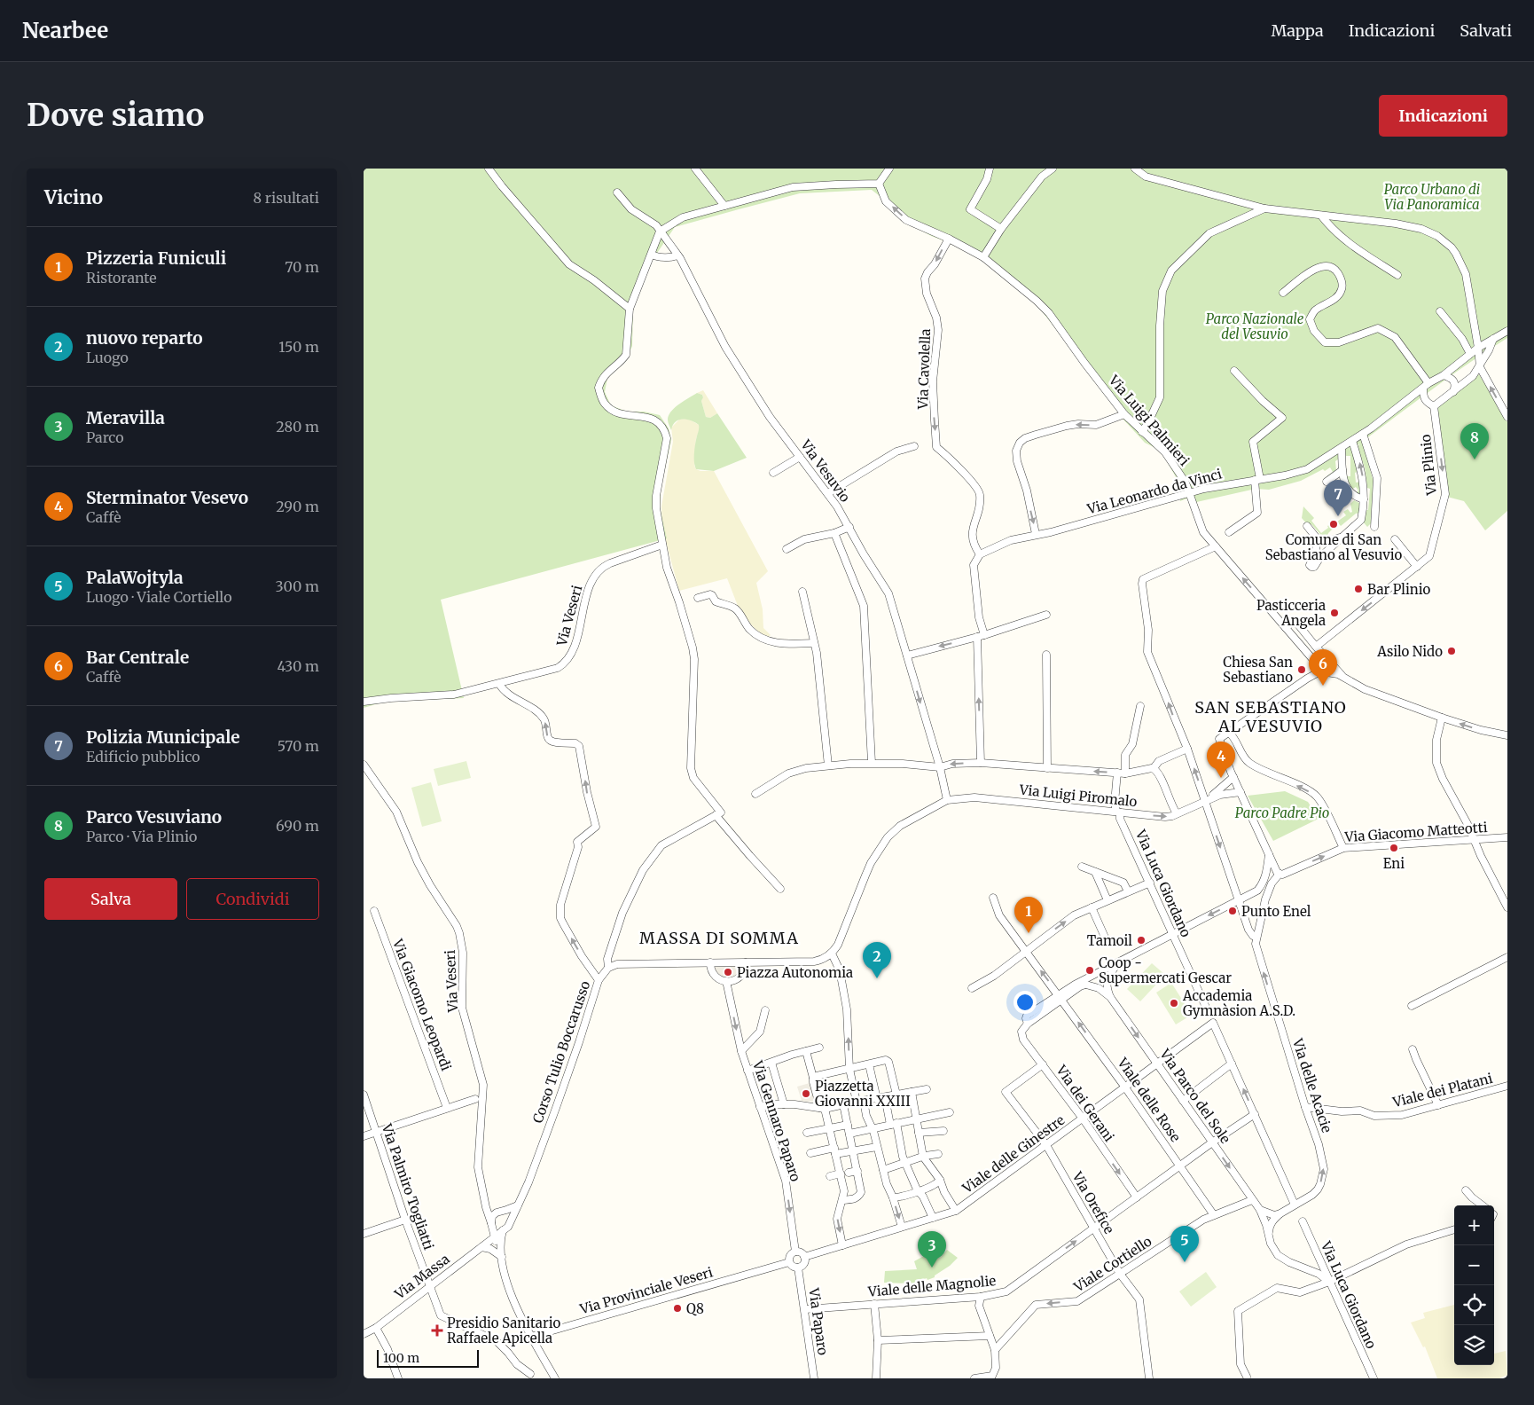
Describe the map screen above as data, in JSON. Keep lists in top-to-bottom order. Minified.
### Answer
{"streets":{"street":["Via Cavolella","Via Luigi Palmieri","Via Plinio","Via Vesuvio","Via Leonardo da Vinci","Via Veseri","Via Luigi Piromalo","Via Giacomo Matteotti","Via Luca Giordano","Via Giacomo Leopardi","Corso Tulio Boccarusso","Via delle Acacie","Viale dei Platani","Via Parco del Sole","Viale delle Rose","Via dei Gerani","Via Gennaro Paparo","Viale delle Ginestre","Via Palmiro Togliatti","Via Orefice","Viale Cortiello","Via Massa","Viale delle Magnolie","Via Provinciale Veseri","Via Paparo"]},"crossings":[["Via Cavolella","Via Leonardo da Vinci"],["Via Luigi Palmieri","Via Leonardo da Vinci"],["Via Luigi Palmieri","Via delle Acacie"],["Via Plinio","Via Leonardo da Vinci"],["Via Vesuvio","Via Luigi Piromalo"],["Via Veseri","Corso Tulio Boccarusso"],["Via Veseri","Via Massa"],["Via Luigi Piromalo","Via Luca Giordano"],["Via Luigi Piromalo","Via delle Acacie"],["Via Giacomo Matteotti","Via delle Acacie"],["Corso Tulio Boccarusso","Via Massa"],["Via delle Acacie","Viale dei Platani"],["Via Parco del Sole","Viale delle Ginestre"],["Via Parco del Sole","Viale Cortiello"],["Via Parco del Sole","Viale delle Magnolie"],["Viale delle Rose","Via dei Gerani"],["Viale delle Rose","Viale delle Ginestre"],["Viale delle Rose","Viale Cortiello"],["Viale delle Rose","Viale delle Magnolie"],["Via dei Gerani","Viale delle Ginestre"],["Via dei Gerani","Via Orefice"],["Via dei Gerani","Viale delle Magnolie"],["Via Gennaro Paparo","Viale delle Ginestre"],["Via Gennaro Paparo","Via Provinciale Veseri"],["Via Gennaro Paparo","Via Paparo"],["Viale delle Ginestre","Via Orefice"],["Viale delle Ginestre","Via Provinciale Veseri"],["Viale delle Ginestre","Via Paparo"],["Via Palmiro Togliatti","Via Massa"],["Via Orefice","Viale Cortiello"],["Via Orefice","Viale delle Magnolie"],["Viale delle Magnolie","Via Paparo"],["Via Provinciale Veseri","Via Paparo"]],"one_way":["Via Cavolella","Via Plinio","Viale delle Rose","Via dei Gerani","Viale Cortiello"],"districts":["SAN SEBASTIANO AL VESUVIO","MASSA DI SOMMA"],"parks":["Parco Urbano di Via Panoramica","Parco Nazionale del Vesuvio","Parco Padre Pio"],"places":{"other":["Comune di San Sebastiano al Vesuvio","Bar Plinio","Pasticceria Angela","Asilo Nido","Chiesa San Sebastiano","Eni","Punto Enel","Tamoil","Coop - Supermercati Gescar","Piazza Autonomia","Accademia Gymnàsion A.S.D.","Piazzetta Giovanni XXIII","Q8"],"health":["Presidio Sanitario Raffaele Apicella"]},"scale_bar":"100 m","page":{"header":"Nearbee","nav":["Mappa","Indicazioni","Salvati"],"buttons":["Indicazioni",["Salva","Condividi"]],"title":"Dove siamo","heading":["Vicino","8 risultati"],"list":[{"mark":"1","name":"Pizzeria Funiculi","note":"Ristorante","value":"70 m"},{"mark":"2","name":"nuovo reparto","note":"Luogo","value":"150 m"},{"mark":"3","name":"Meravilla","note":"Parco","value":"280 m"},{"mark":"4","name":"Sterminator Vesevo","note":"Caffè","value":"290 m"},{"mark":"5","name":"PalaWojtyla","note":"Luogo · Viale Cortiello","value":"300 m"},{"mark":"6","name":"Bar Centrale","note":"Caffè","value":"430 m"},{"mark":"7","name":"Polizia Municipale","note":"Edificio pubblico","value":"570 m"},{"mark":"8","name":"Parco Vesuviano","note":"Parco · Via Plinio","value":"690 m"}],"pins":["8","7","6","4","1","2","5","3"],"map_buttons":["+","−"],"scale":"100 m"}}
